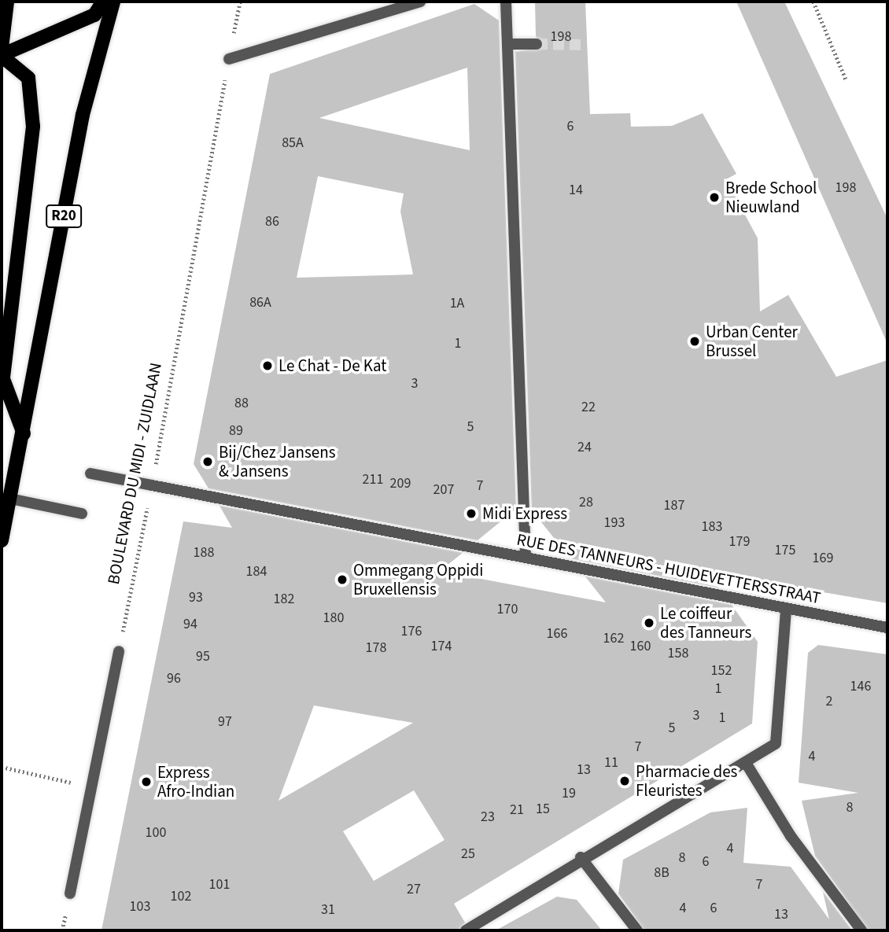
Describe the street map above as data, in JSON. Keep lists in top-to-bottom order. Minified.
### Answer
{"streets":{"main road":["R20"],"street":["RUE DES TANNEURS - HUIDEVETTERSSTRAAT"],"path":["BOULEVARD DU MIDI - ZUIDLAAN"]},"crossings":[["BOULEVARD DU MIDI - ZUIDLAAN","RUE DES TANNEURS - HUIDEVETTERSSTRAAT"]],"places":["Brede School Nieuwland","Urban Center Brussel","Le Chat - De Kat","Bij/Chez Jansens & Jansens","Midi Express","Ommegang Oppidi Bruxellensis","Le coiffeur des Tanneurs","Pharmacie des Fleuristes","Express Afro-Indian"],"house_numbers":["198","6","85A","198","14","86","86A","1A","1","3","88","22","5","89","24","211","209","7","207","28","187","193","183","179","175","188","169","184","93","182","170","180","94","176","166","162","174","160","178","158","95","152","96","146","1","2","3","1","97","5","7","4","11","13","19","8","15","21","23","100","4","25","8","6","8B","101","7","27","102","103","4","6","31","13"]}
